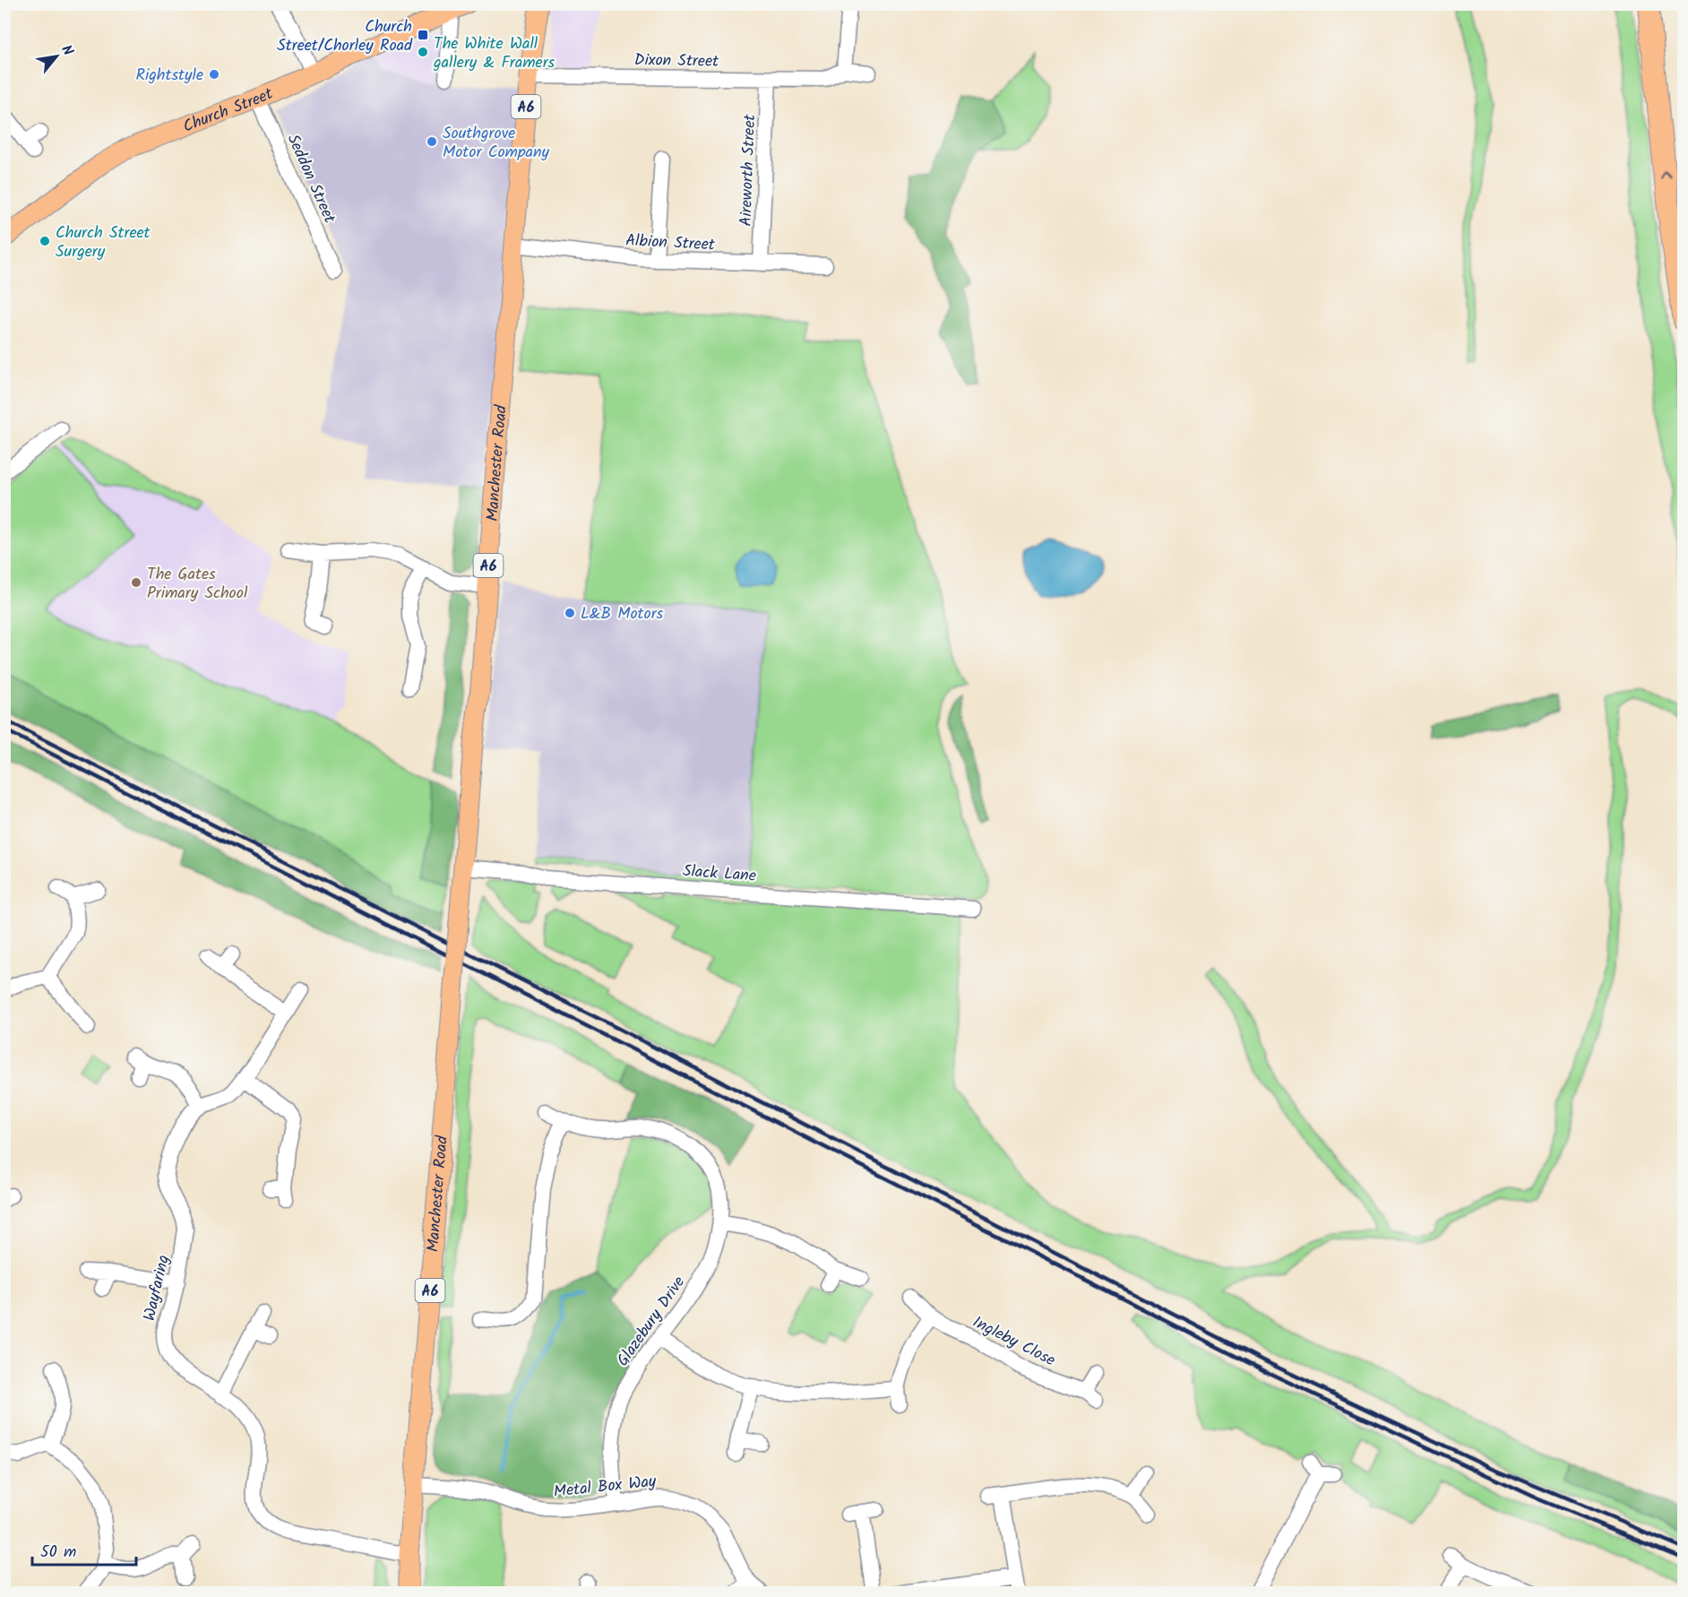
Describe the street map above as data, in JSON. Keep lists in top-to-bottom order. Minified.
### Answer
{"streets":{"main road":["A6","Church Street","Manchester Road"],"street":["Dixon Street","Aireworth Street","Seddon Street","Albion Street","Slack Lane","Wayfaring","Glazebury Drive","Ingleby Close","Metal Box Way"]},"crossings":[["Dixon Street","Aireworth Street"],["Dixon Street","Manchester Road"],["Church Street","Seddon Street"],["Aireworth Street","Albion Street"],["Albion Street","Manchester Road"],["Manchester Road","Slack Lane"],["Manchester Road","Wayfaring"],["Manchester Road","Metal Box Way"],["Glazebury Drive","Metal Box Way"]],"places":{"transit":["Church Street/Chorley Road"],"other":["The White Wall gallery & Framers","Rightstyle","Southgrove Motor Company","Church Street Surgery","The Gates Primary School","L&B Motors"]},"scale_bar":"50 m","north":"top right"}
